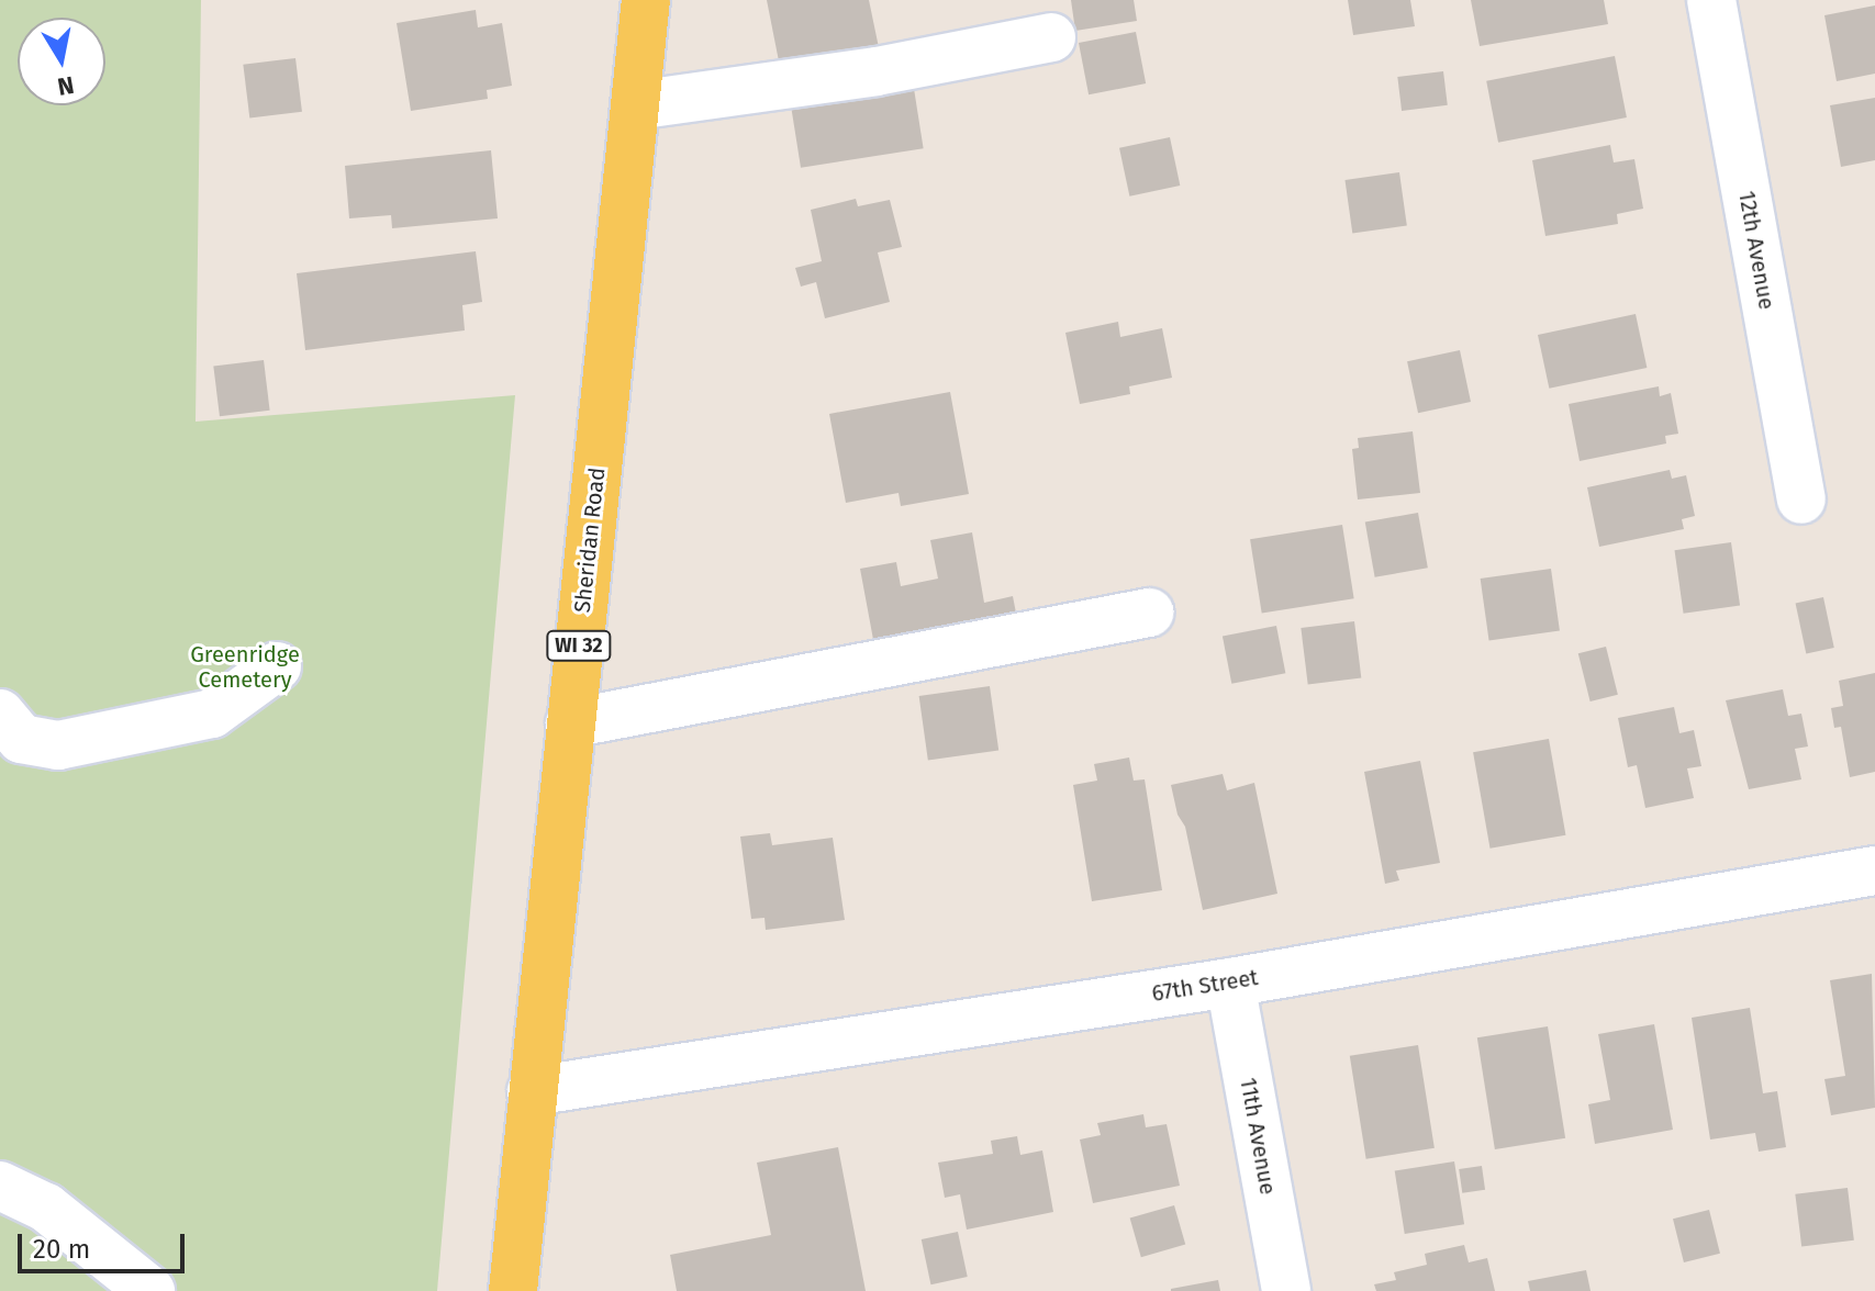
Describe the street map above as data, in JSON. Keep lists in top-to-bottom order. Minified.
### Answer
{"streets":{"main road":["Sheridan Road","WI 32"],"street":["12th Avenue","67th Street","11th Avenue"]},"crossings":[["Sheridan Road","67th Street"],["67th Street","11th Avenue"]],"parks":["Greenridge Cemetery"],"scale_bar":"20 m","north":"bottom"}
